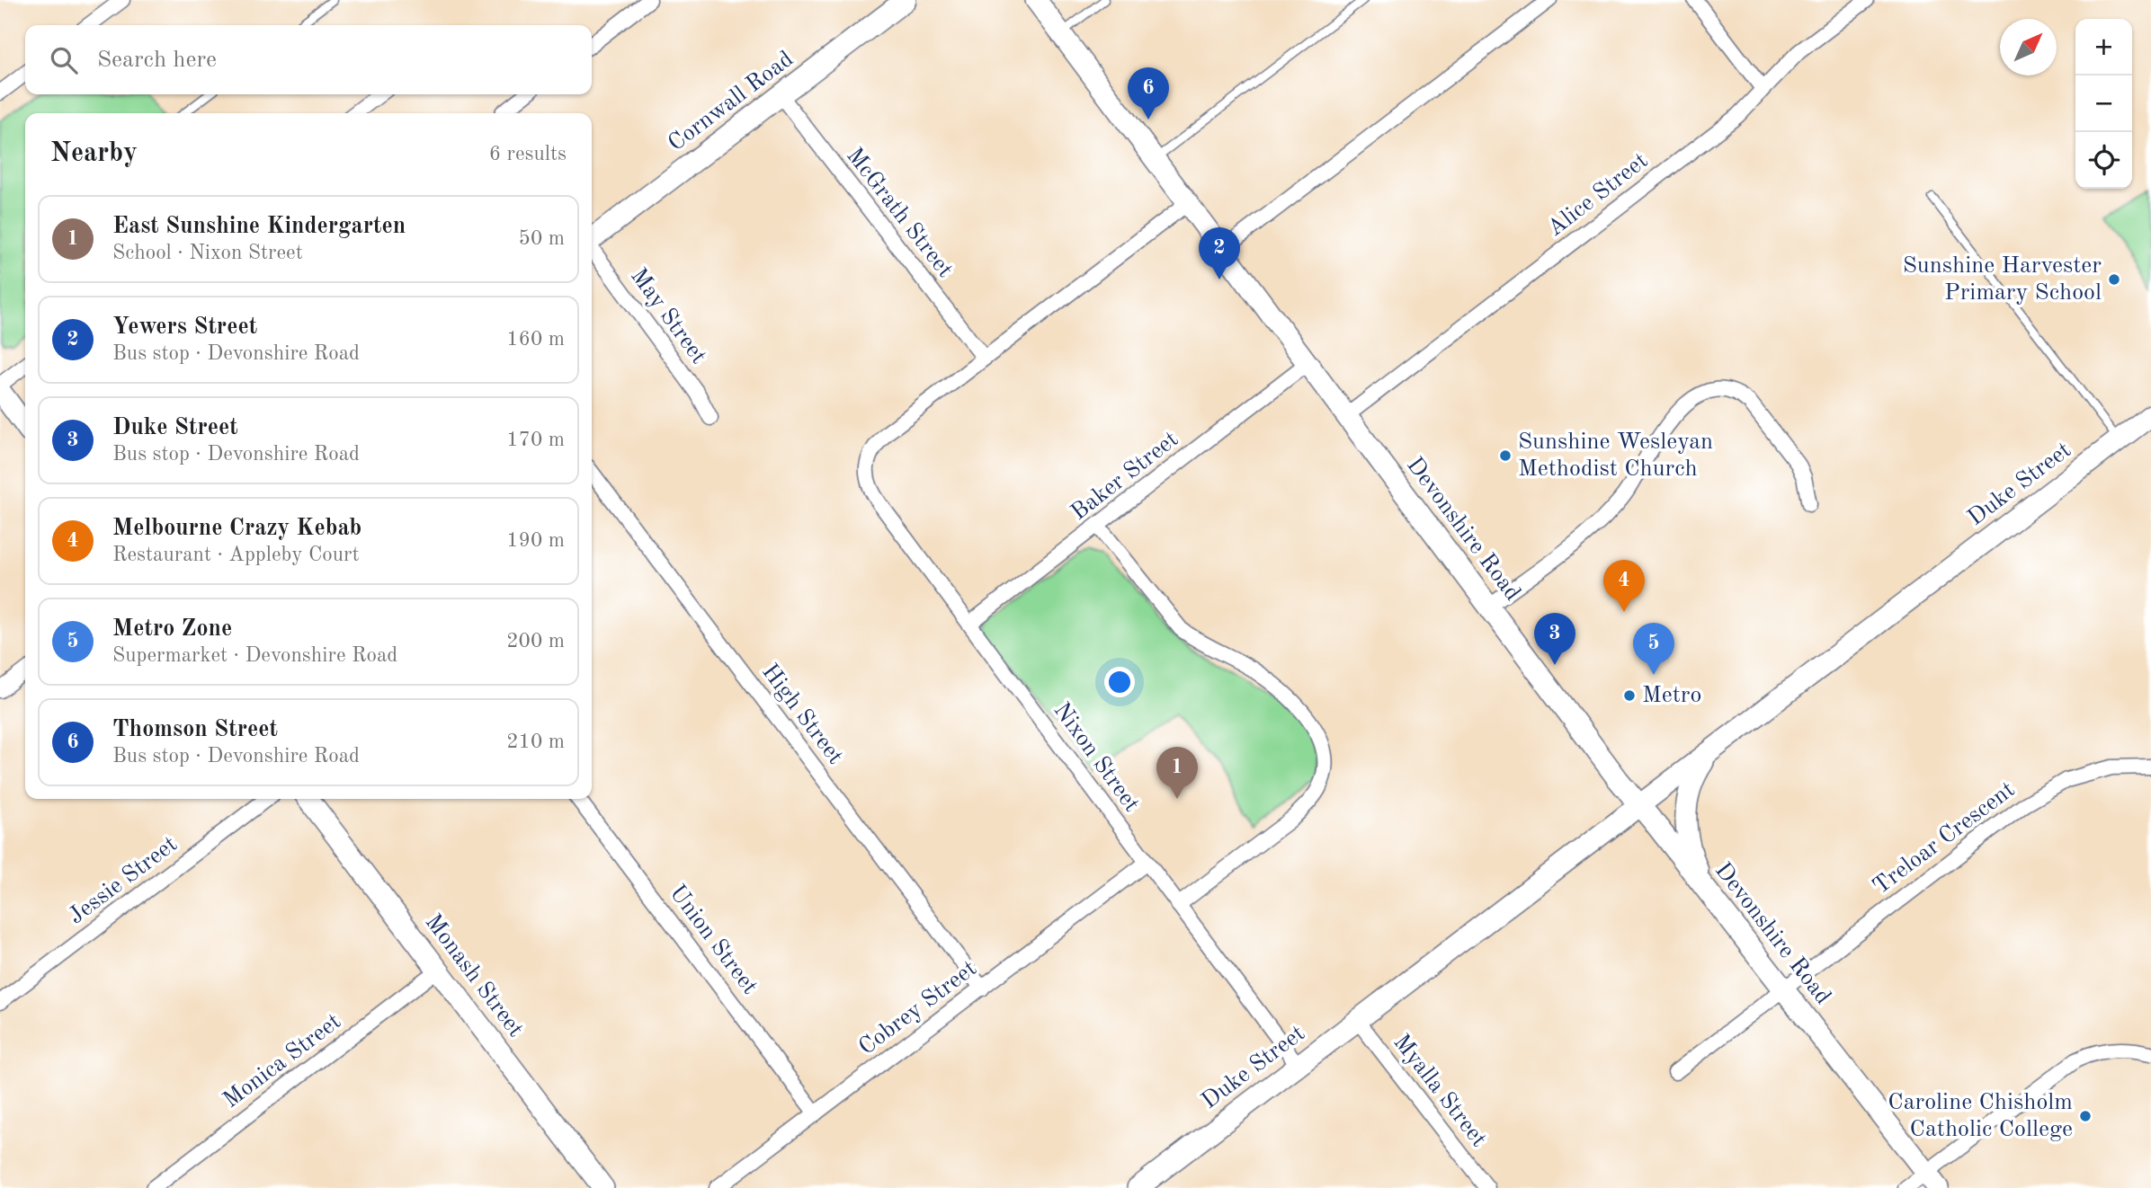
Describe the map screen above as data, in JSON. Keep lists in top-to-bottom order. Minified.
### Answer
{"streets":{"main road":["Cornwall Road","Duke Street","Devonshire Road","Monash Street"],"street":["Alice Street","McGrath Street","May Street","Baker Street","High Street","Nixon Street","Treloar Crescent","Jessie Street","Union Street","Cobrey Street","Monica Street","Myalla Street"]},"crossings":[["Cornwall Road","McGrath Street"],["Alice Street","Devonshire Road"],["McGrath Street","Nixon Street"],["Baker Street","Devonshire Road"],["Baker Street","Nixon Street"],["Duke Street","Devonshire Road"],["Duke Street","Nixon Street"],["Duke Street","Myalla Street"],["Devonshire Road","Treloar Crescent"],["High Street","Cobrey Street"],["Nixon Street","Cobrey Street"],["Union Street","Cobrey Street"],["Monash Street","Monica Street"]],"places":["Sunshine Harvester Primary School","Sunshine Wesleyan Methodist Church","Metro","Caroline Chisholm Catholic College"],"north":"top right","page":{"map_buttons":["+","−"],"search":"Search here","pins":["6","2","4","3","5","1"],"heading":["Nearby","6 results"],"list":[{"mark":"1","name":"East Sunshine Kindergarten","note":"School · Nixon Street","value":"50 m"},{"mark":"2","name":"Yewers Street","note":"Bus stop · Devonshire Road","value":"160 m"},{"mark":"3","name":"Duke Street","note":"Bus stop · Devonshire Road","value":"170 m"},{"mark":"4","name":"Melbourne Crazy Kebab","note":"Restaurant · Appleby Court","value":"190 m"},{"mark":"5","name":"Metro Zone","note":"Supermarket · Devonshire Road","value":"200 m"},{"mark":"6","name":"Thomson Street","note":"Bus stop · Devonshire Road","value":"210 m"}]}}
